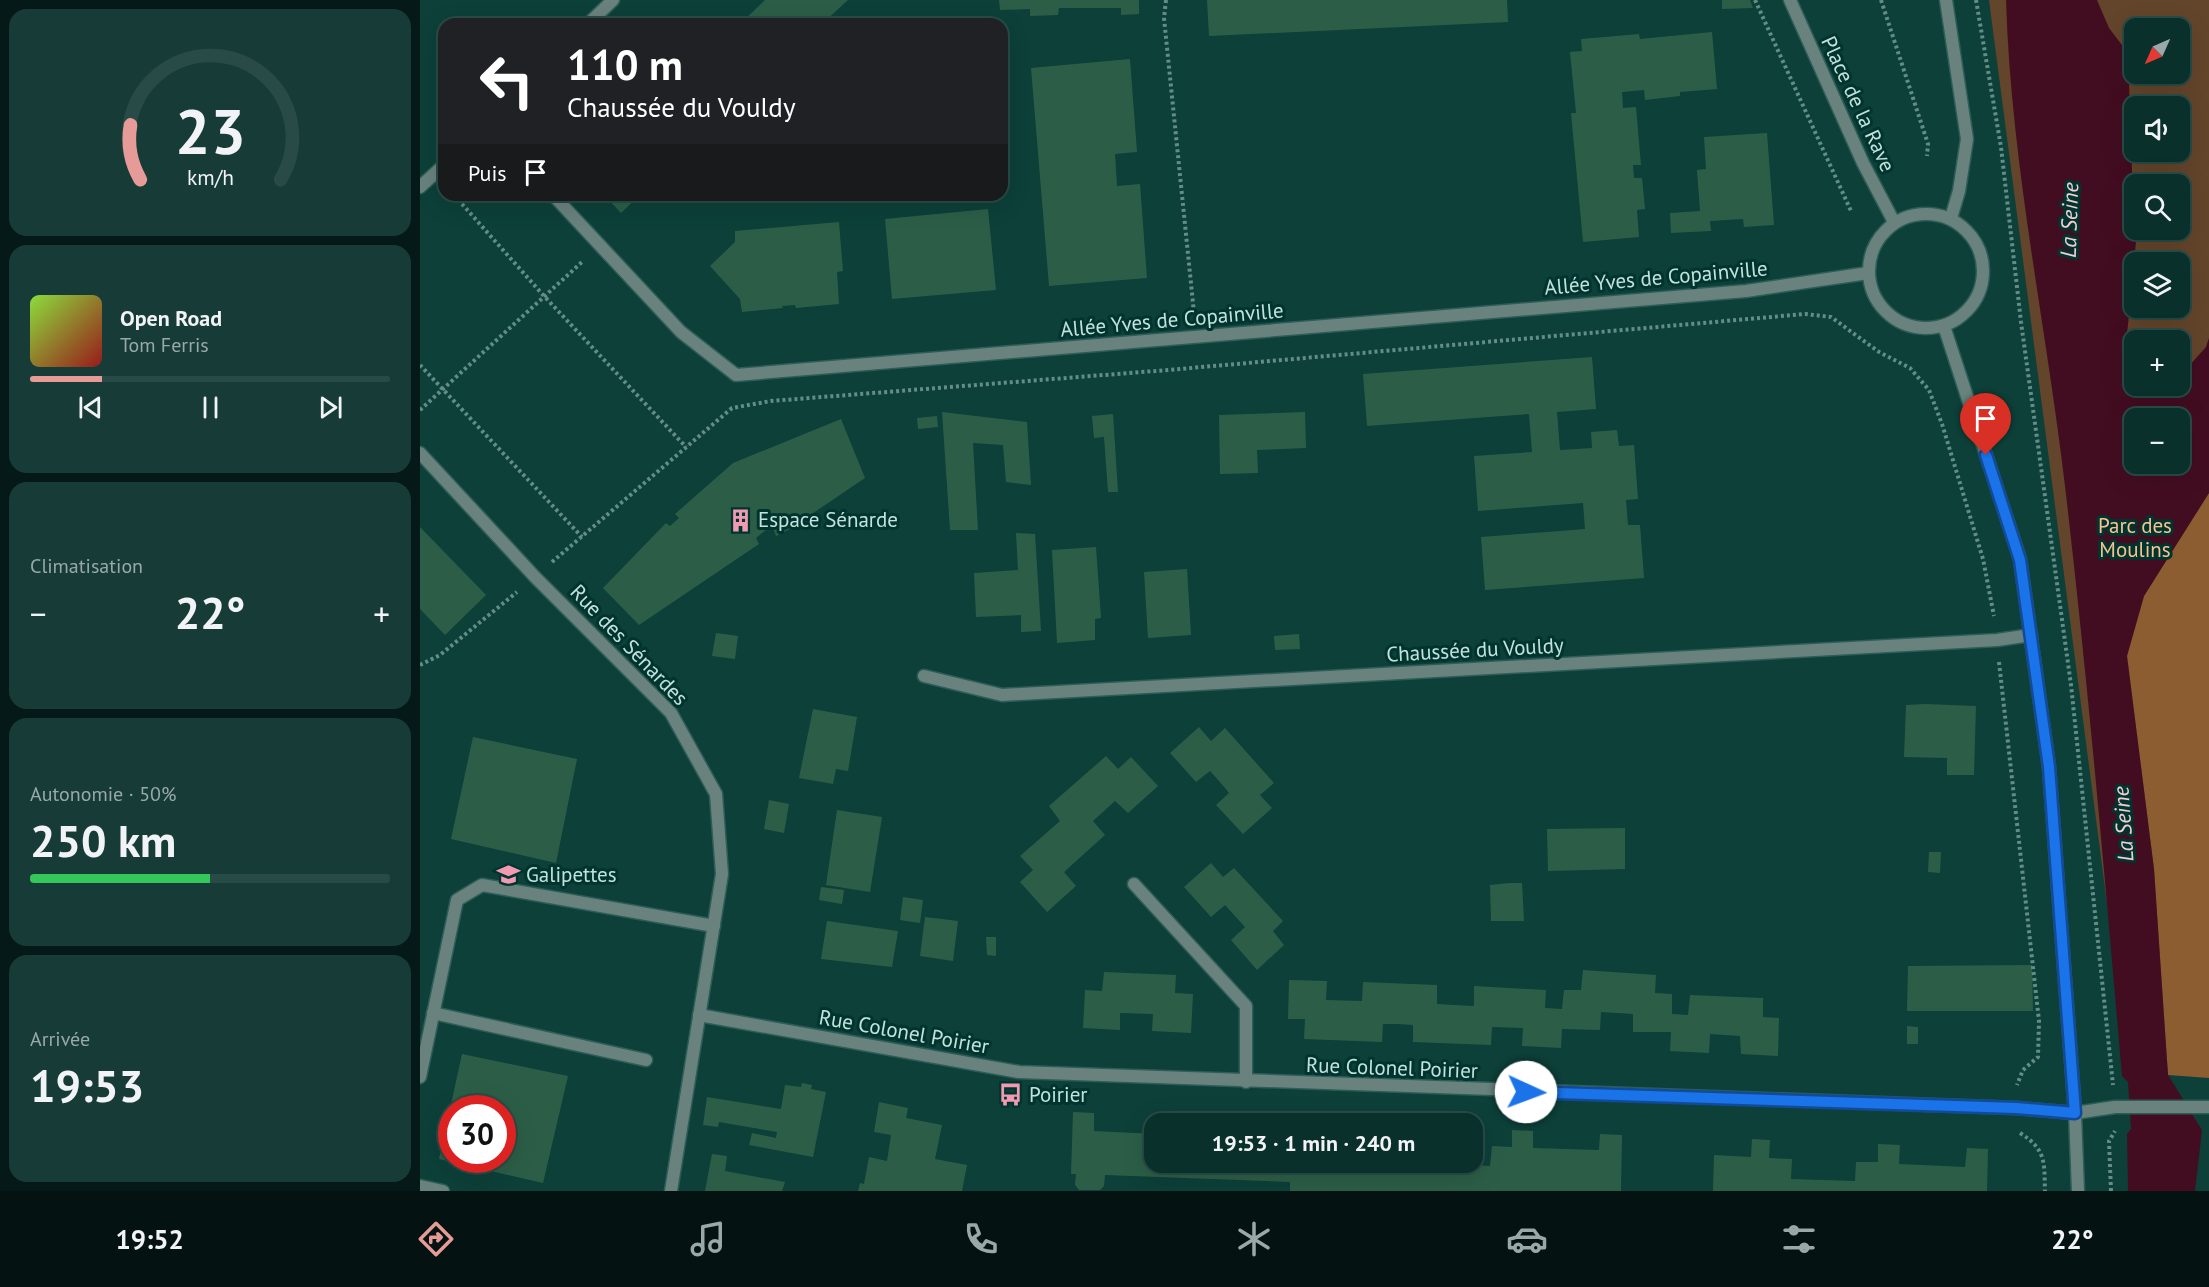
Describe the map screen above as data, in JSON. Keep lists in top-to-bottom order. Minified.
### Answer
{"streets":{"street":["Place de la Rave","Allée Yves de Copainville","Rue des Sénardes","Chaussée du Vouldy","Rue Colonel Poirier"]},"crossings":[["Place de la Rave","Allée Yves de Copainville"],["Rue des Sénardes","Rue Colonel Poirier"]],"water":["La Seine"],"parks":["Parc des Moulins"],"places":{"building":["Espace Sénarde"],"school or university":["Galipettes"],"bus stop":["Poirier"]},"north":"bottom left","page":{"map_buttons":["+","−"],"turn":["110 m","Chaussée du Vouldy"],"then":"Puis","song":["Open Road","Tom Ferris"],"tile":["Climatisation",["Autonomie · 50%","250 km"],["Arrivée","19:53"]],"heat":["−","22°","+"],"limit":"30","trip":"19:53 · 1 min · 240 m","tabs":["19:52","22°"],"gauge":["23","km/h"]}}
